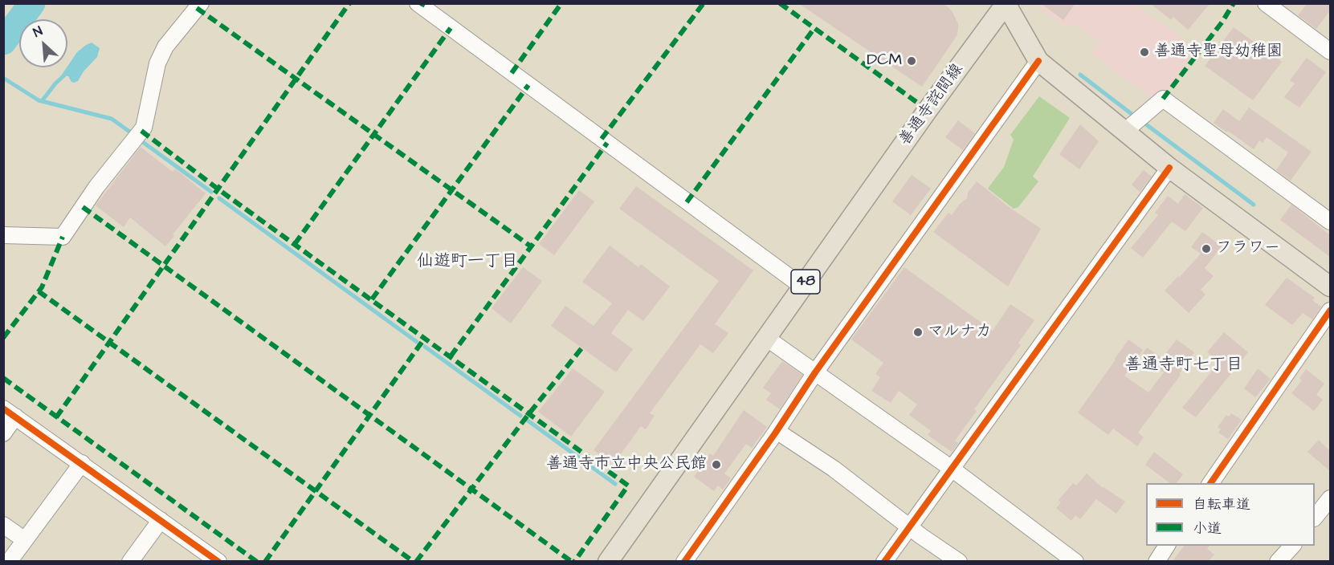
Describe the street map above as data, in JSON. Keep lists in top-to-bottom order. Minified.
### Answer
{"streets":{"main road":["善通寺詫間線","48"]},"districts":["仙遊町一丁目","善通寺町七丁目"],"places":["善通寺聖母幼稚園","DCM","フラワー","マルナカ","善通寺市立中央公民館"],"legend":["自転車道","小道"],"north":"top left"}
